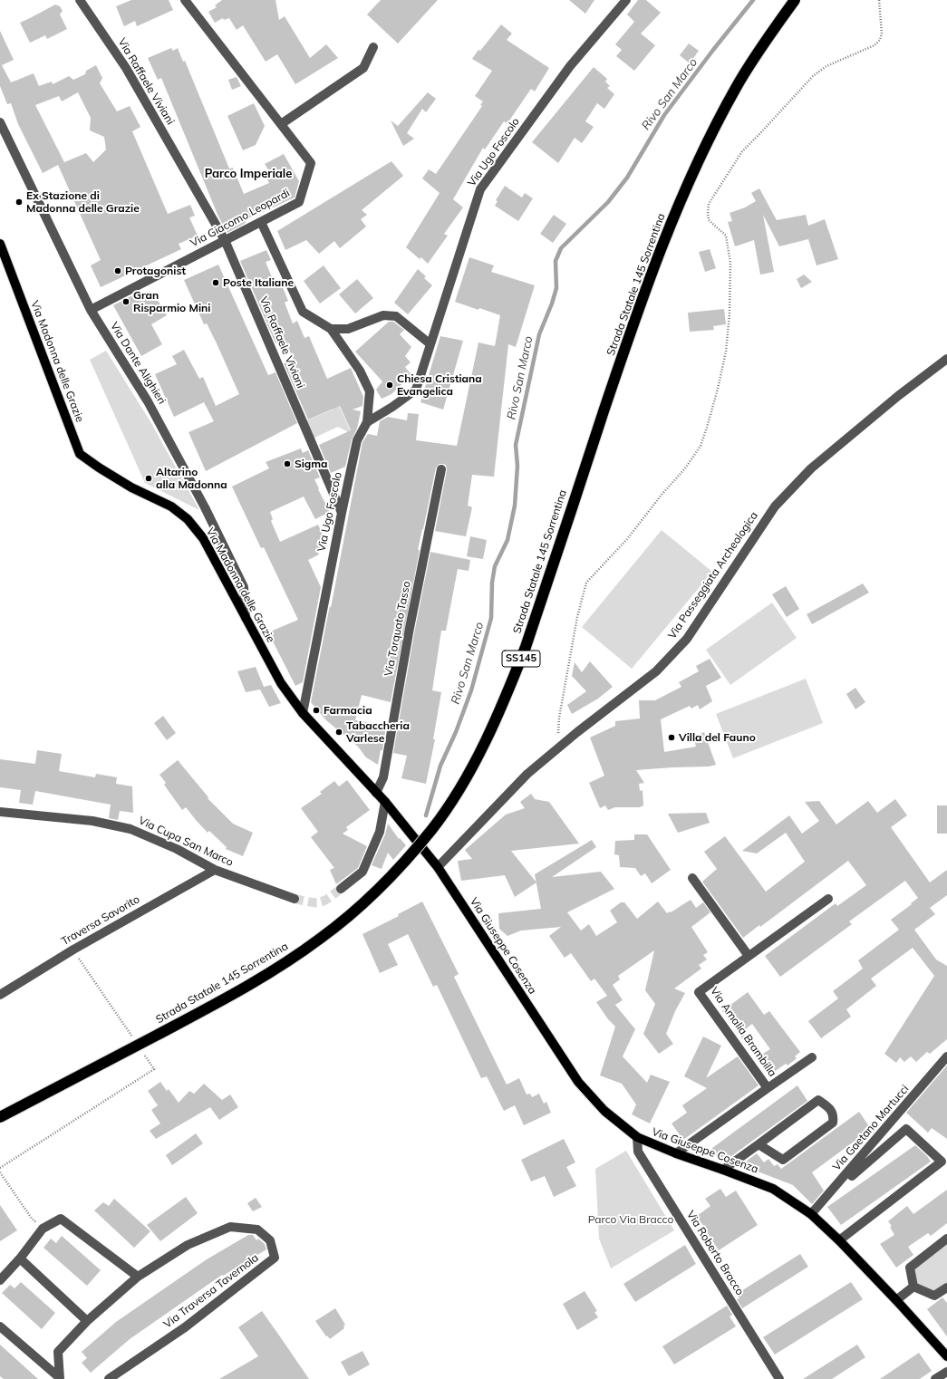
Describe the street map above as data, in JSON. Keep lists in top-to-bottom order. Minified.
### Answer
{"streets":{"highway":["Strada Statale 145 Sorrentina","SS145"],"main road":["Via Madonna delle Grazie","Via Giuseppe Cosenza"],"street":["Via Raffaele Viviani","Via Ugo Foscolo","Via Giacomo Leopardi","Via Dante Alighieri","Via Passeggiata Archeologica","Via Torquato Tasso","Via Cupa San Marco","Traversa Savorito","Via Amalia Brambilla","Via Gaetano Martucci","Via Roberto Bracco","Via Traversa Tavernola"]},"crossings":[["Via Raffaele Viviani","Via Ugo Foscolo"],["Via Raffaele Viviani","Via Giacomo Leopardi"],["Via Ugo Foscolo","Via Madonna delle Grazie"],["Via Giacomo Leopardi","Via Dante Alighieri"],["Via Madonna delle Grazie","Via Dante Alighieri"],["Via Madonna delle Grazie","Via Passeggiata Archeologica"],["Via Madonna delle Grazie","Via Torquato Tasso"],["Via Madonna delle Grazie","Via Giuseppe Cosenza"],["Via Passeggiata Archeologica","Via Giuseppe Cosenza"],["Via Cupa San Marco","Traversa Savorito"],["Via Giuseppe Cosenza","Via Amalia Brambilla"],["Via Giuseppe Cosenza","Via Gaetano Martucci"],["Via Giuseppe Cosenza","Via Roberto Bracco"]],"districts":["Parco Imperiale"],"water":["Rivo San Marco"],"parks":["Parco Via Bracco"],"places":["Ex Stazione di Madonna delle Grazie","Protagonist","Poste Italiane","Gran Risparmio Mini","Chiesa Cristiana Evangelica","Sigma","Altarino alla Madonna","Farmacia","Tabaccheria Varlese","Villa del Fauno"]}
